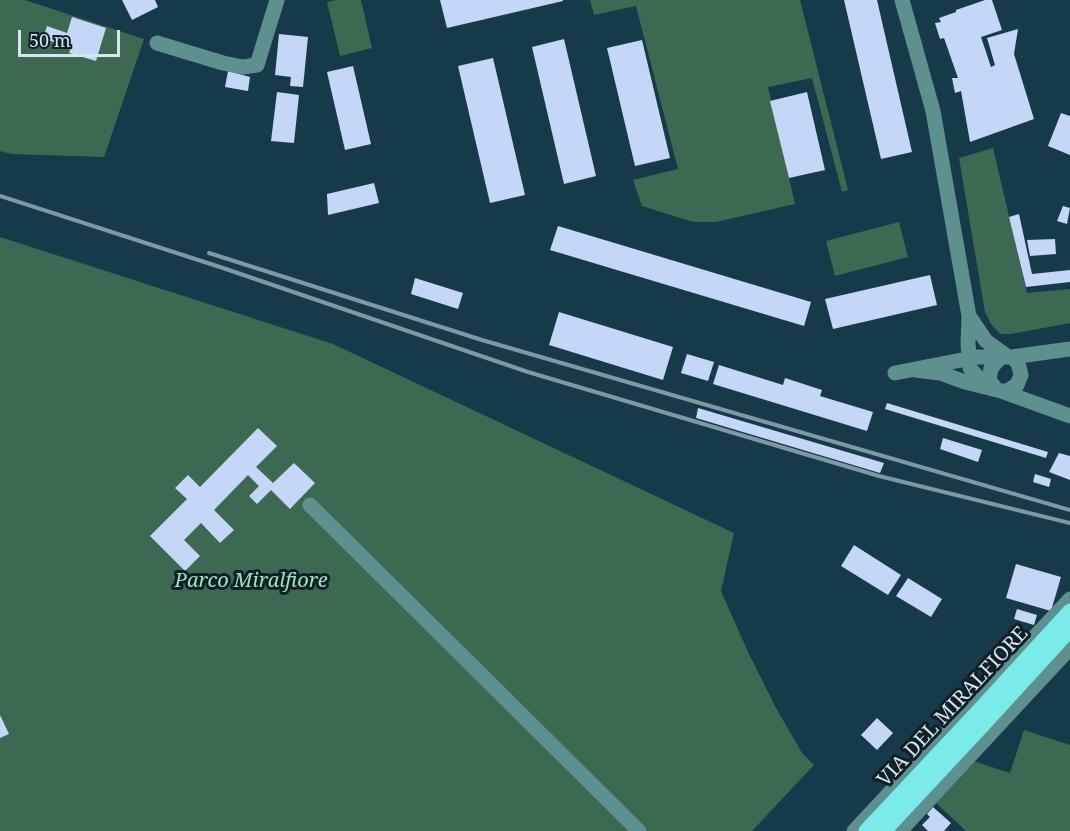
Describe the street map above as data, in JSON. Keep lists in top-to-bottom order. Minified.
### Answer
{"streets":{"main road":["VIA DEL MIRALFIORE"]},"parks":["Parco Miralfiore"],"scale_bar":"50 m"}
